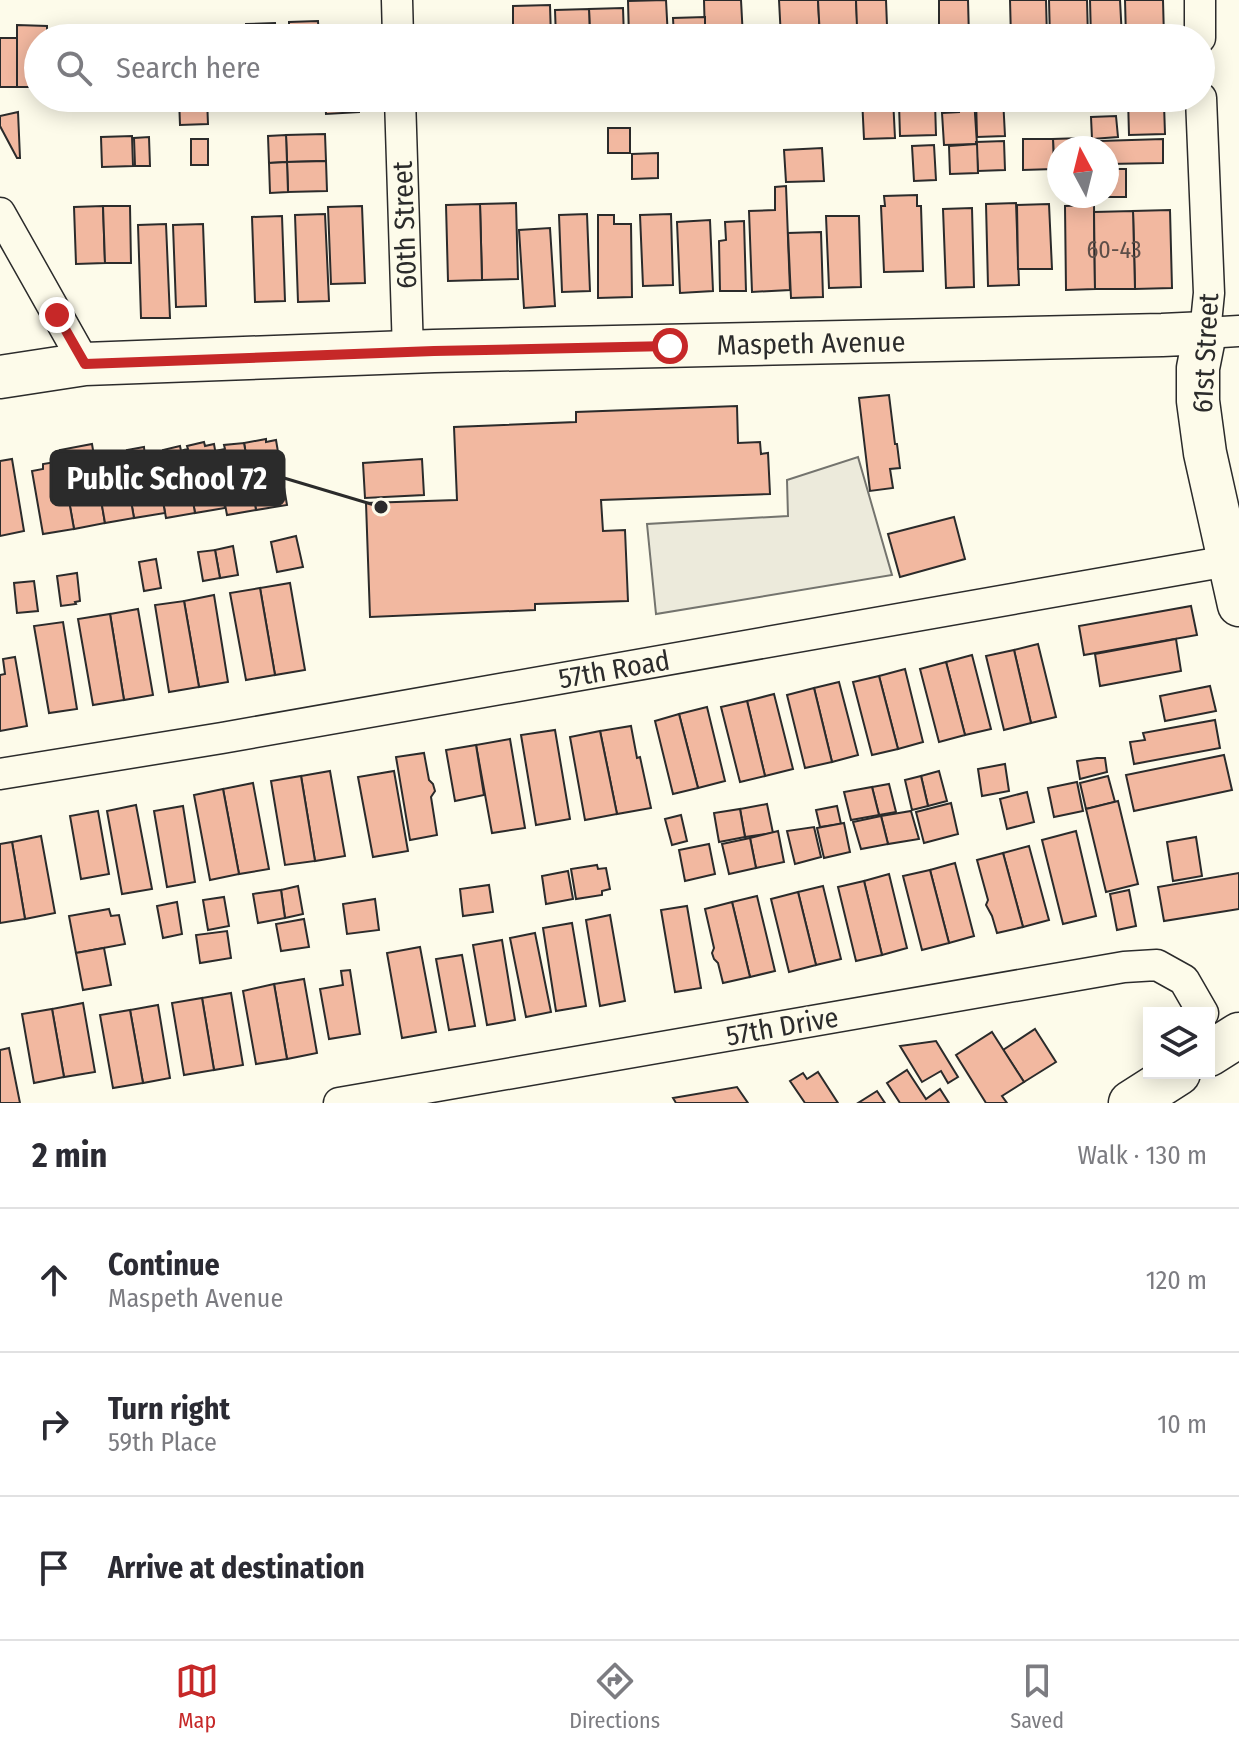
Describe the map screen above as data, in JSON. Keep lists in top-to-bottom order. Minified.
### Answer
{"streets":{"street":["60th Street","Maspeth Avenue","61st Street","57th Road","57th Drive"]},"crossings":[["60th Street","Maspeth Avenue"],["Maspeth Avenue","61st Street"],["61st Street","57th Road"]],"places":["Public School 72"],"house_numbers":["60-43"],"north":"top","page":{"search":"Search here","heading":["2 min","Walk · 130 m"],"list":[["Continue","Maspeth Avenue","120 m"],["Turn right","59th Place","10 m"],"Arrive at destination"],"nav":["Map","Directions","Saved"]}}
